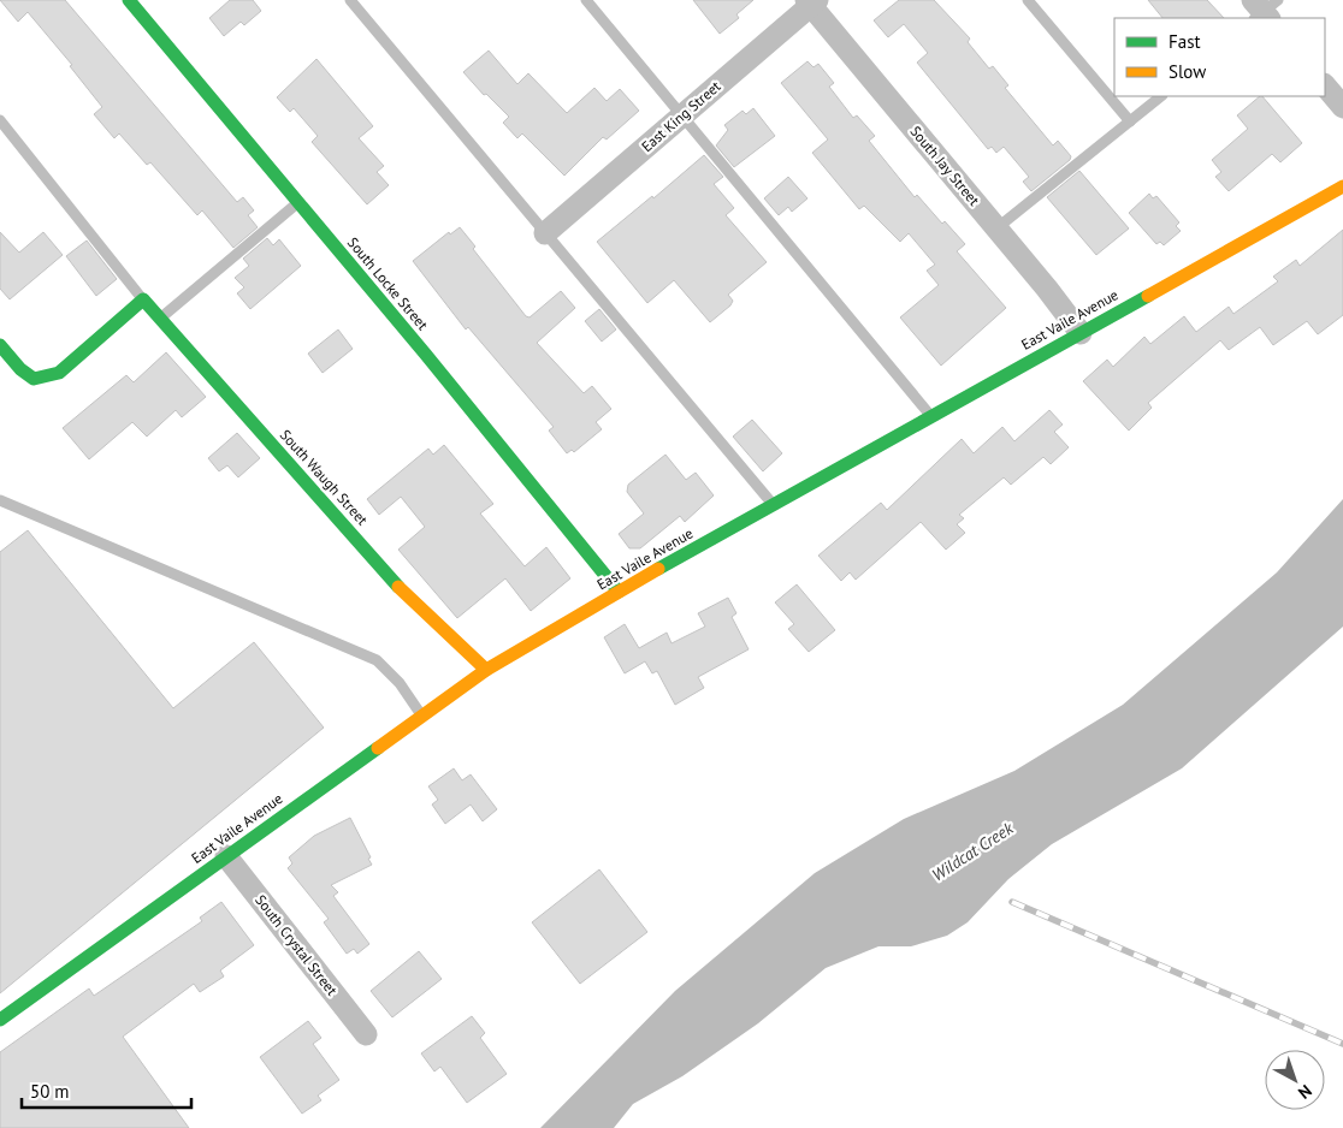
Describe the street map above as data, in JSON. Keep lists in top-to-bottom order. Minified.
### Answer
{"streets":{"street":["East King Street","South Jay Street","South Locke Street","East Vaile Avenue","South Waugh Street","South Crystal Street"]},"crossings":[["East King Street","South Jay Street"],["South Jay Street","East Vaile Avenue"],["South Locke Street","East Vaile Avenue"],["East Vaile Avenue","South Waugh Street"],["East Vaile Avenue","South Crystal Street"]],"water":["Wildcat Creek"],"legend":["Fast","Slow"],"scale_bar":"50 m","north":"bottom right"}
